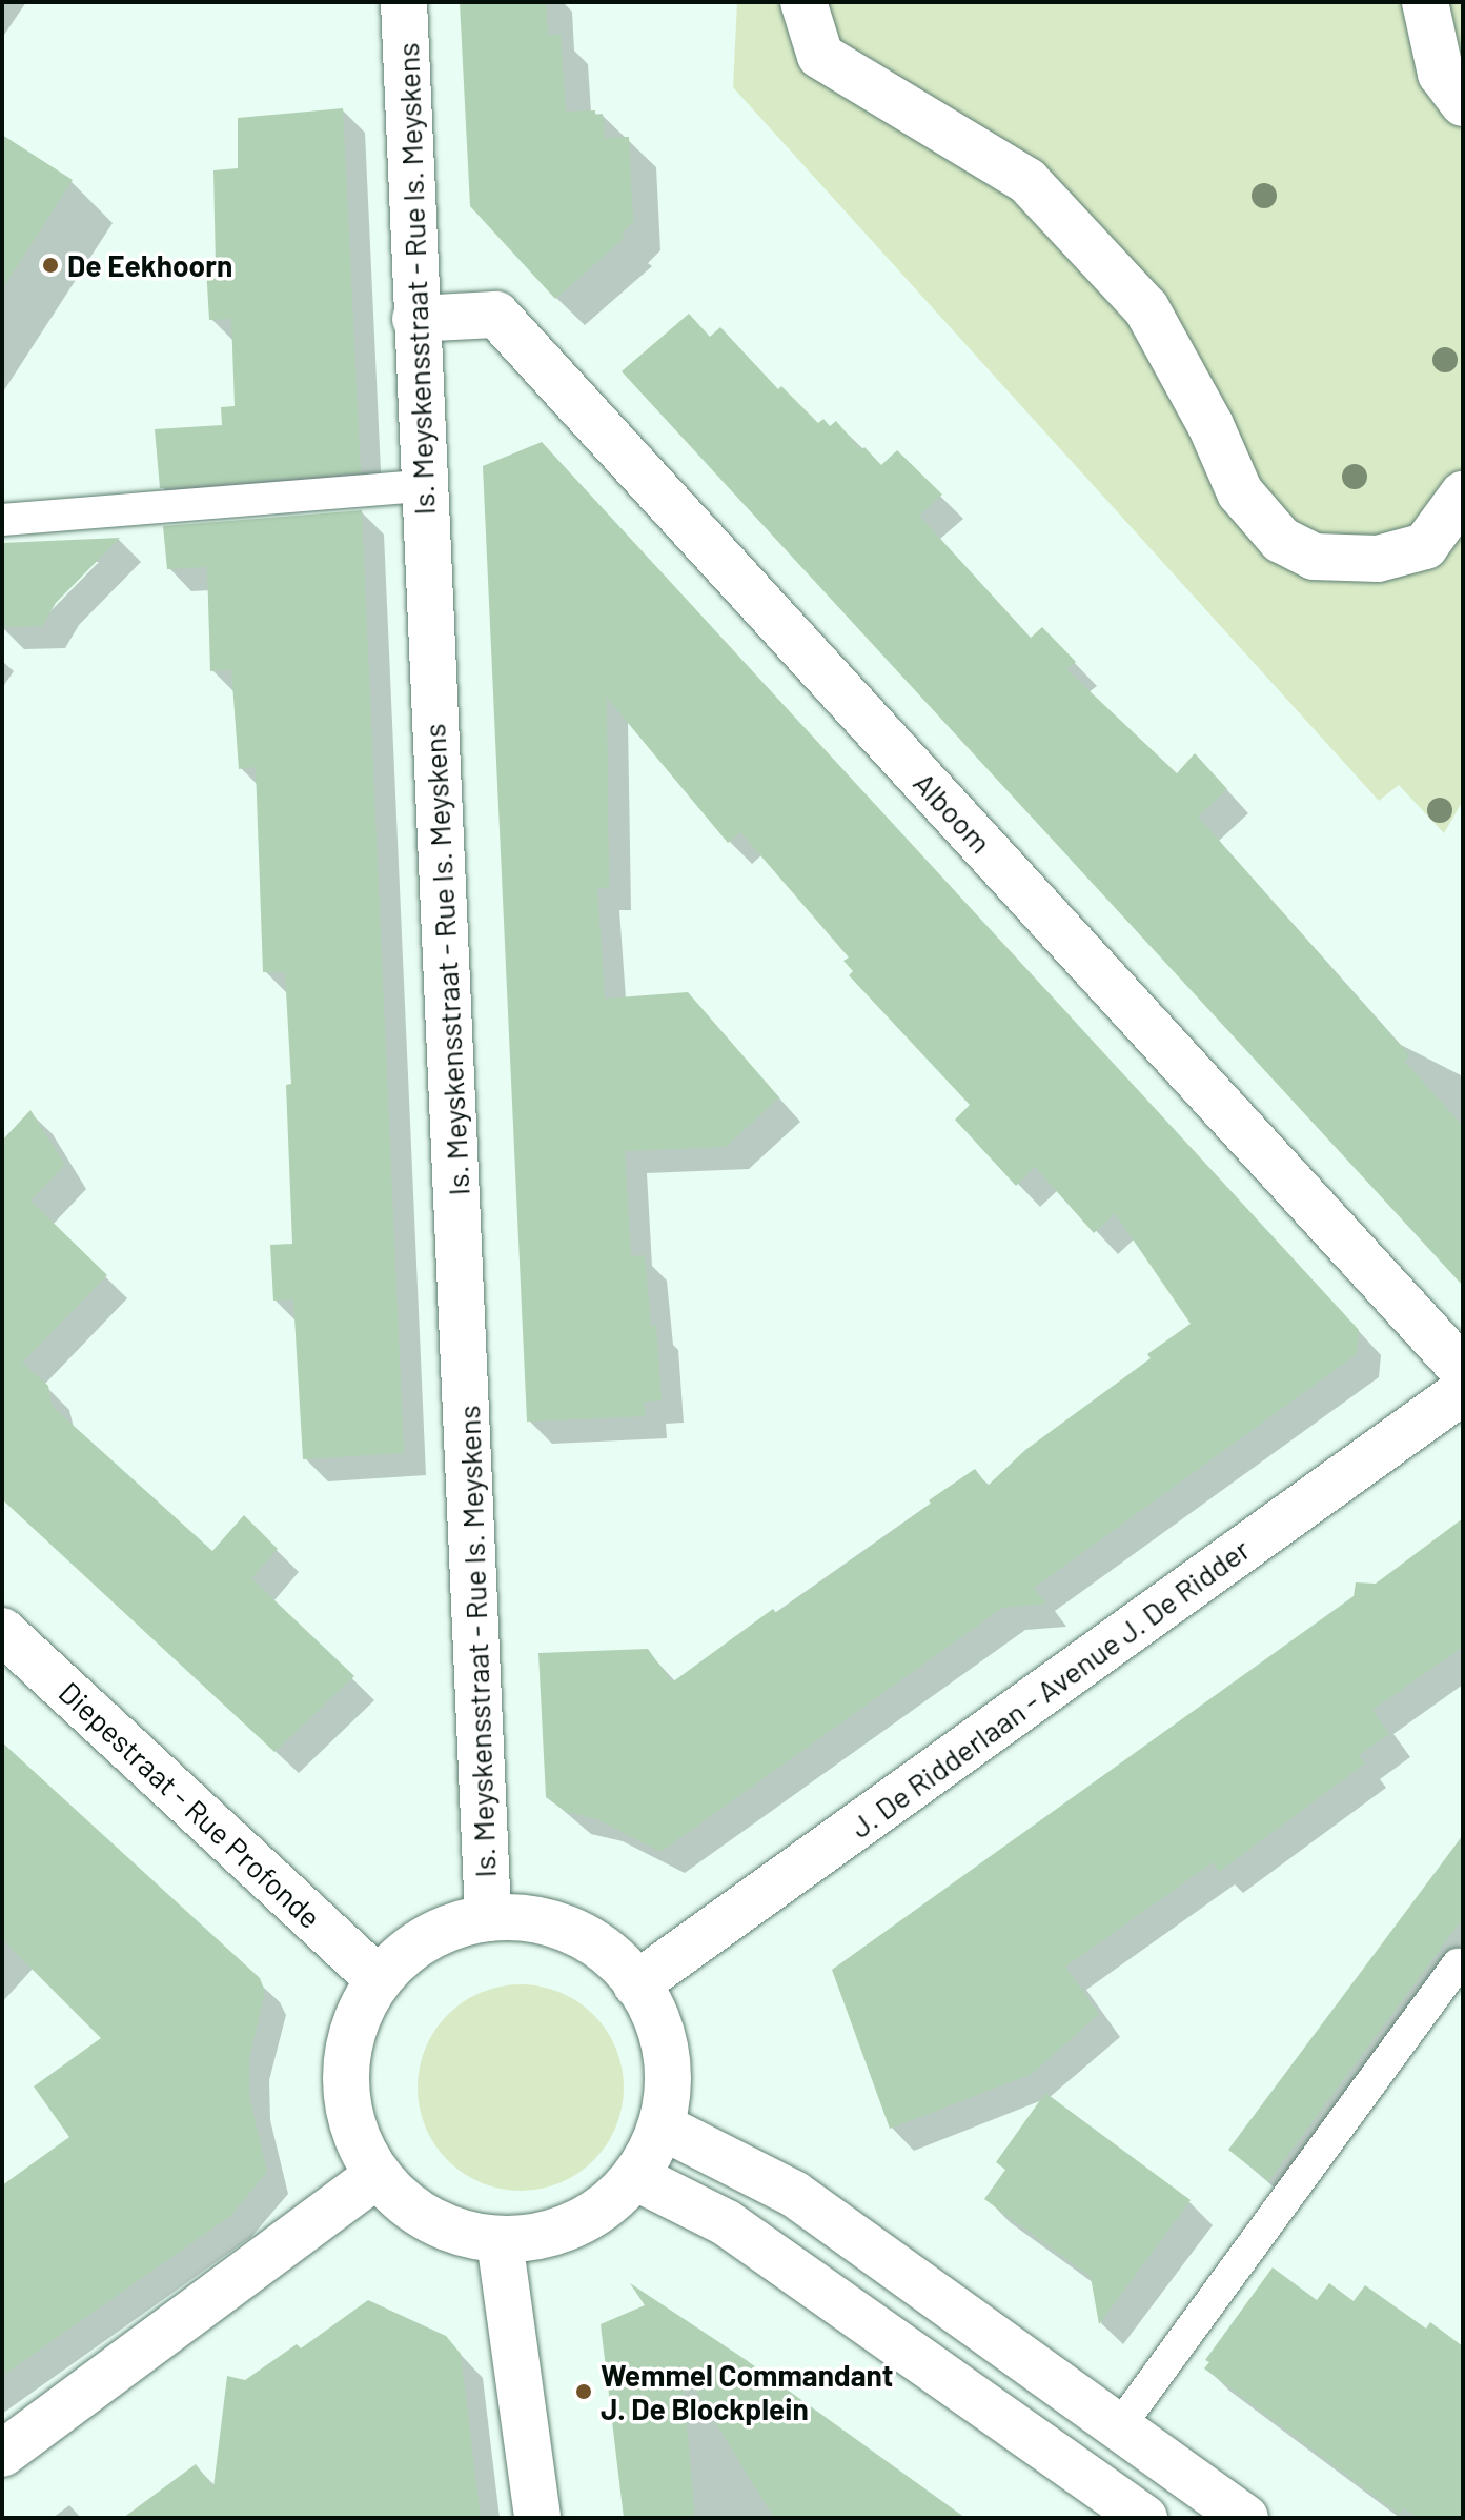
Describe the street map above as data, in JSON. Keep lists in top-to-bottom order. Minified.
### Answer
{"streets":{"street":["Is. Meyskensstraat - Rue Is. Meyskens","Alboom","J. De Ridderlaan - Avenue J. De Ridder","Diepestraat - Rue Profonde"]},"crossings":[["Is. Meyskensstraat - Rue Is. Meyskens","Alboom"]],"places":["De Eekhoorn","Wemmel Commandant J. De Blockplein"]}
